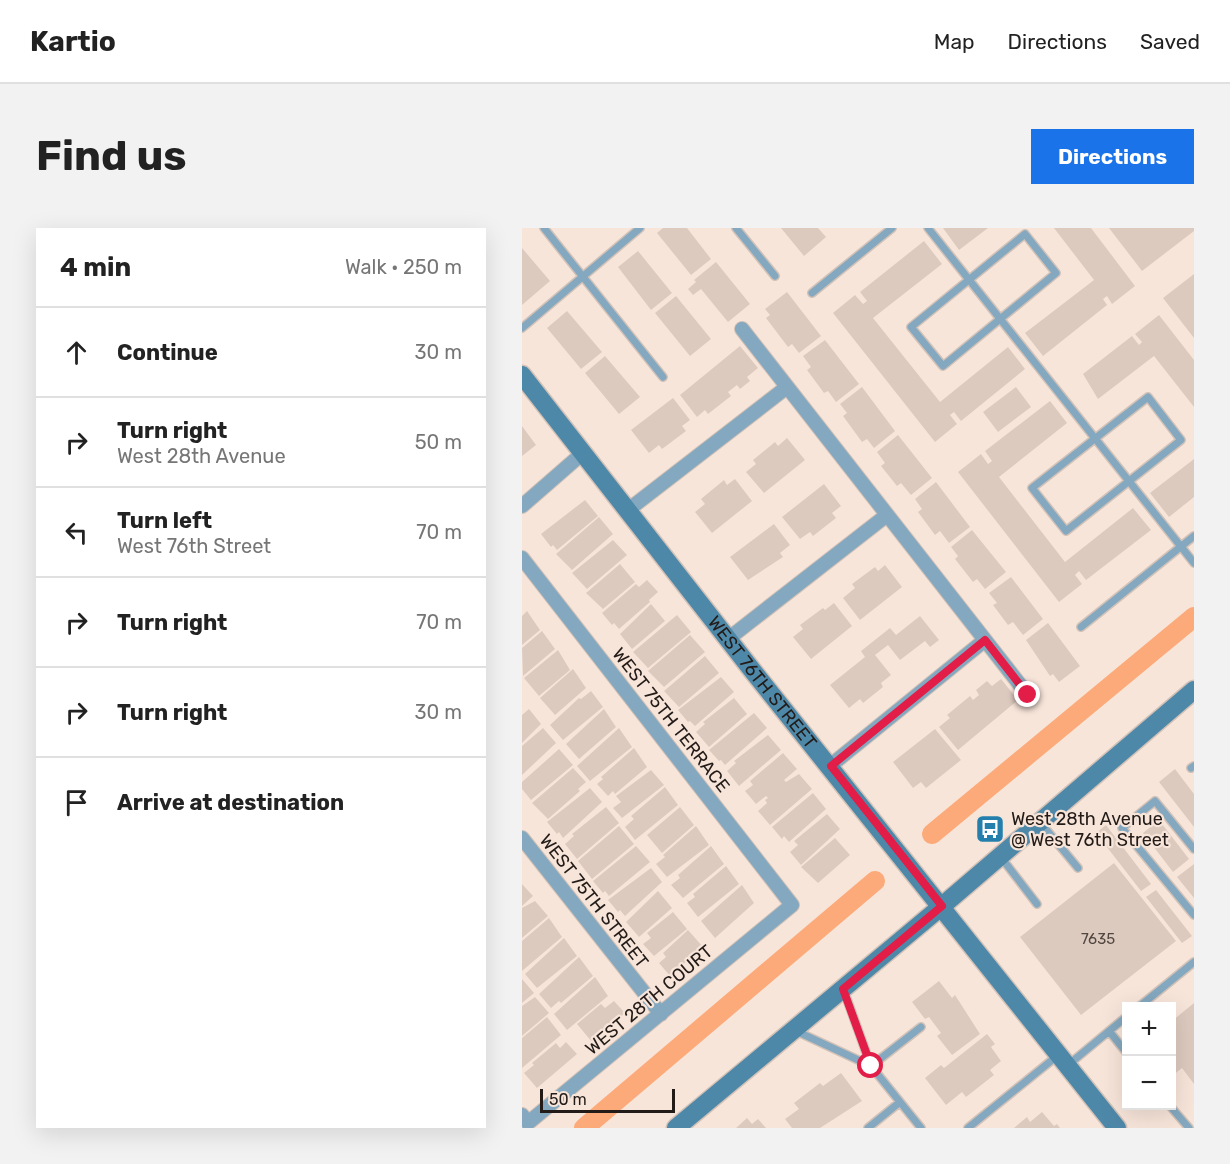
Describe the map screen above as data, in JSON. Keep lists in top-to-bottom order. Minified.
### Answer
{"streets":{"street":["WEST 76TH STREET","WEST 75TH TERRACE","WEST 75TH STREET","WEST 28TH COURT"]},"crossings":[["WEST 75TH TERRACE","WEST 28TH COURT"],["WEST 75TH STREET","WEST 28TH COURT"]],"places":{"bus stop":["West 28th Avenue @ West 76th Street"]},"house_numbers":["7635"],"scale_bar":"50 m","page":{"header":"Kartio","nav":["Map","Directions","Saved"],"buttons":"Directions","title":"Find us","heading":["4 min","Walk · 250 m"],"list":[["Continue","30 m"],["Turn right","West 28th Avenue","50 m"],["Turn left","West 76th Street","70 m"],["Turn right","70 m"],["Turn right","30 m"],"Arrive at destination"],"map_buttons":["+","−"],"scale":"50 m"}}
